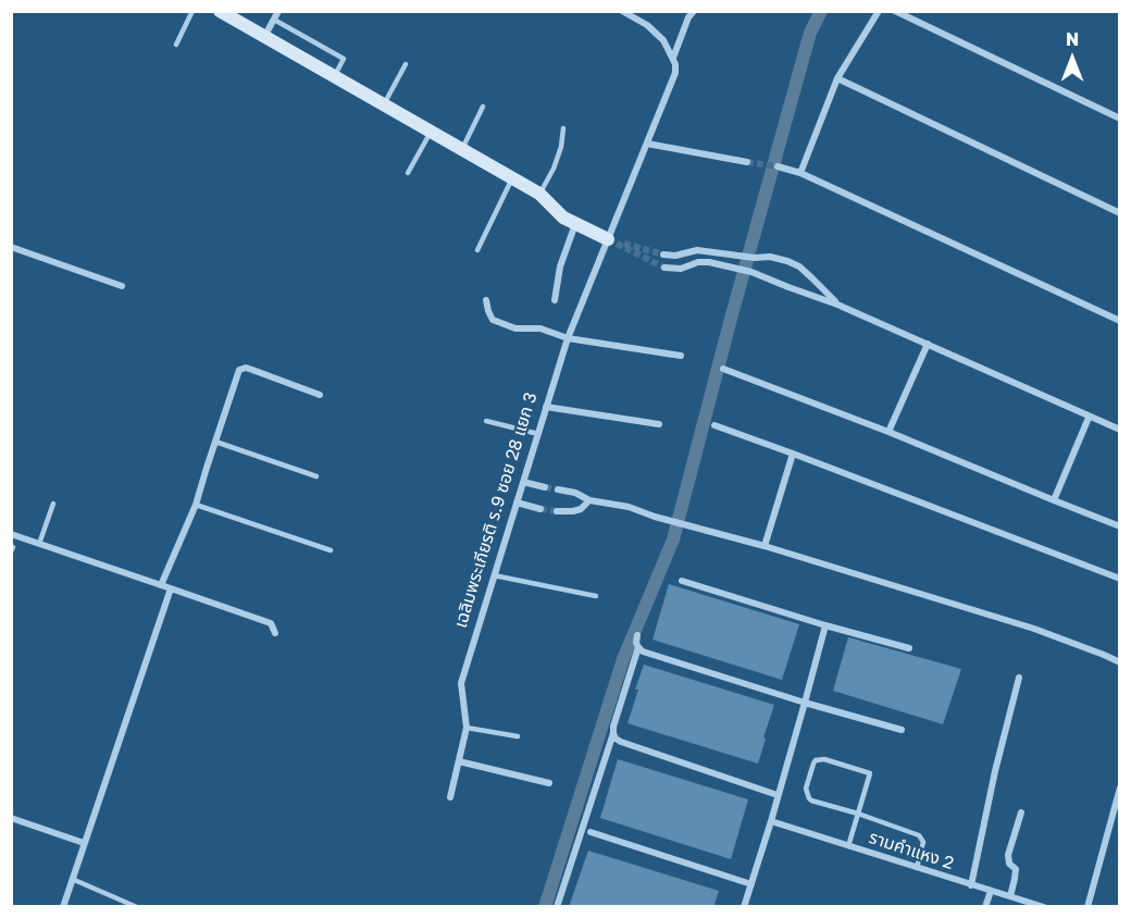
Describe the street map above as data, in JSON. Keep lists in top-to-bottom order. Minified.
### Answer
{"streets":{"street":["เฉลิมพระเกียรติ ร.9 ซอย 28 แยก 3","รามคำแหง 2"]},"north":"top"}
